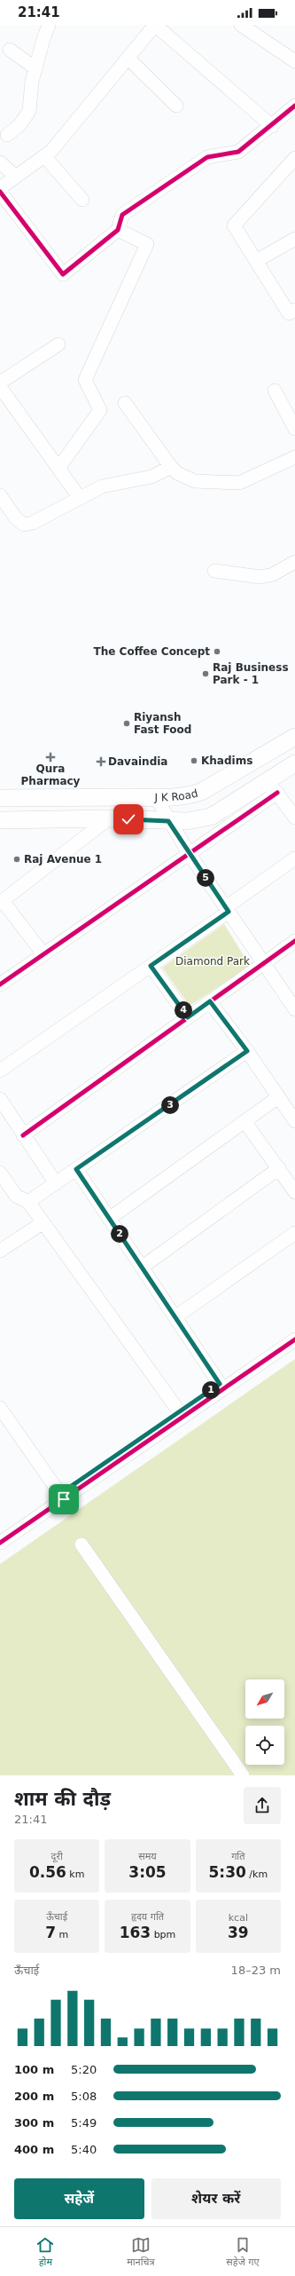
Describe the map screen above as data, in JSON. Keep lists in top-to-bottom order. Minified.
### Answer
{"streets":{"main road":["J K Road"]},"parks":["Diamond Park"],"places":{"other":["The Coffee Concept","Raj Business Park - 1","Riyansh Fast Food","Khadims","Raj Avenue 1"],"health":["Qura Pharmacy","Davaindia"]},"north":"bottom left","page":{"status":"21:41","pins":["5","4","3","2","1"],"heading":["शाम की दौड़","21:41"],"stats":[["दूरी","0.56 km"],["समय","3:05"],["गति","5:30 /km"],["ऊँचाई","7 m"],["हृदय गति","163 bpm"],["kcal","39"]],"chart":["ऊँचाई","18–23 m"],"list":[{"name":"100 m","note":"5:20"},{"name":"200 m","note":"5:08"},{"name":"300 m","note":"5:49"},{"name":"400 m","note":"5:40"}],"buttons":["सहेजें","शेयर करें"],"tabs":["होम","मानचित्र","सहेजे गए"]}}
